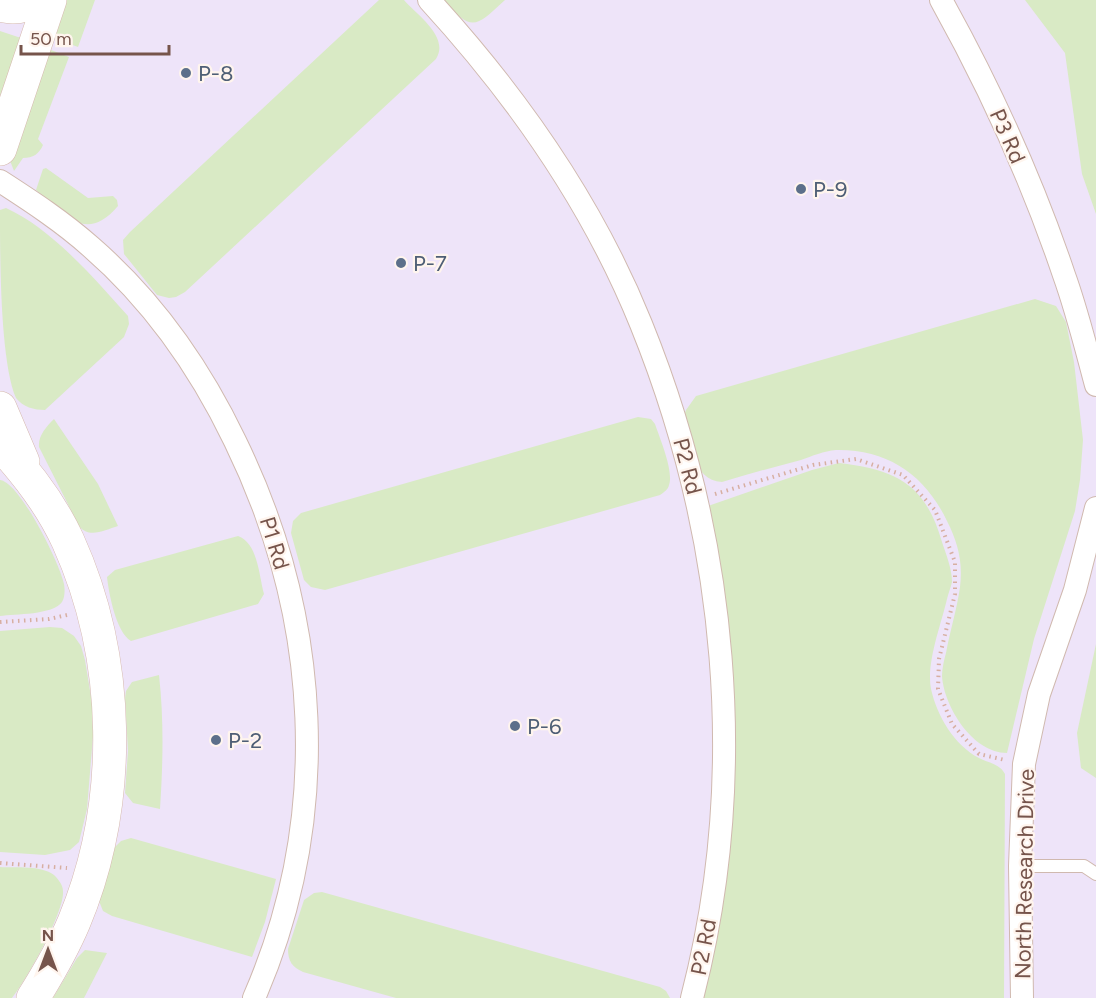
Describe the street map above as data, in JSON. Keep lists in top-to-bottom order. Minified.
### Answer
{"streets":{"street":["P3 Rd","P2 Rd","P1 Rd","North Research Drive"]},"places":["P-8","P-9","P-7","P-6","P-2"],"scale_bar":"50 m","north":"top"}
